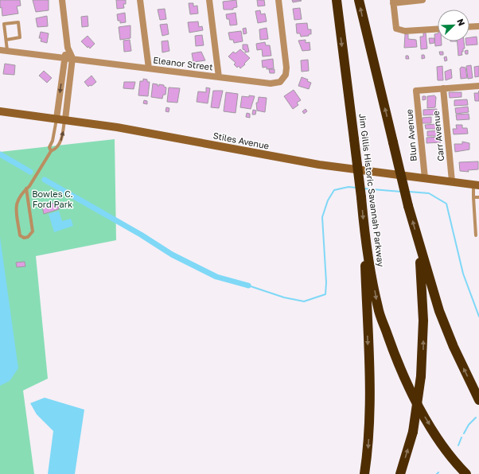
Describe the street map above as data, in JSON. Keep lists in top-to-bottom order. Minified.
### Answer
{"streets":{"highway":["Jim Gillis Historic Savannah Parkway"],"street":["Eleanor Street","Blun Avenue","Carr Avenue","Stiles Avenue"]},"crossings":[["Blun Avenue","Carr Avenue"],["Blun Avenue","Stiles Avenue"],["Carr Avenue","Stiles Avenue"]],"parks":["Bowles C. Ford Park"],"north":"top right"}
